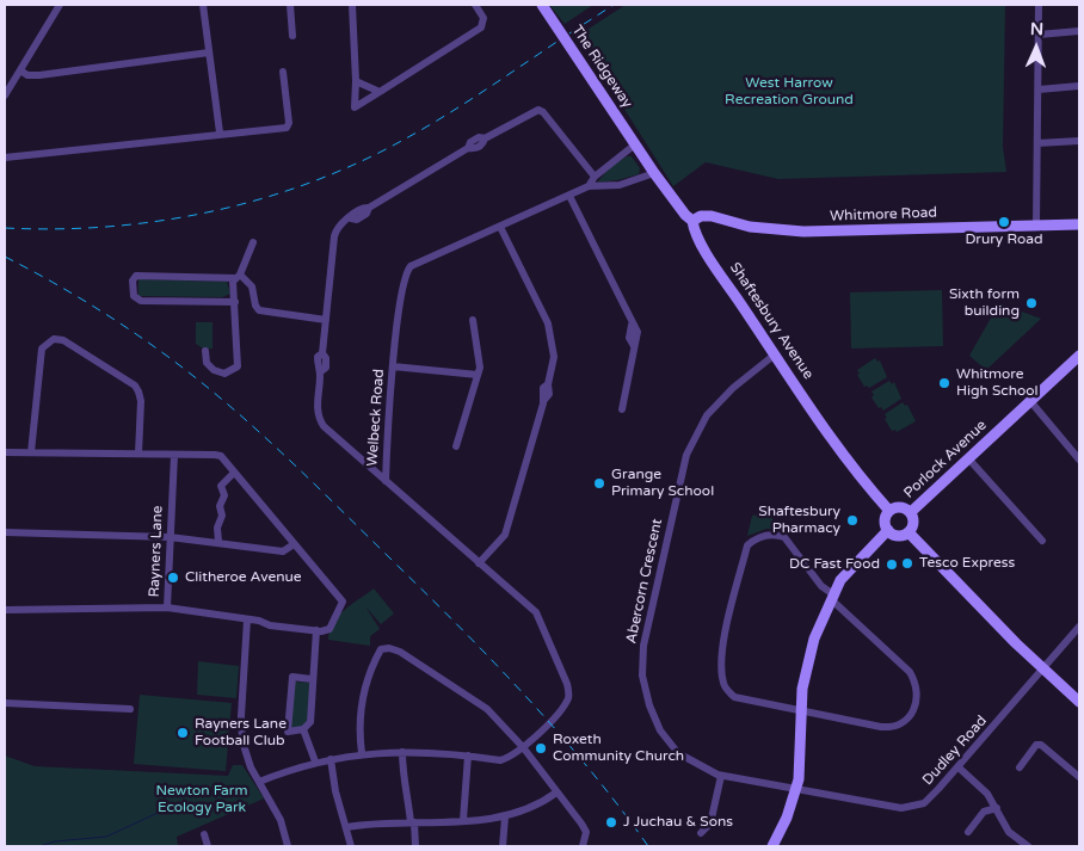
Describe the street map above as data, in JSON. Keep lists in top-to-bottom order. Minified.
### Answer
{"streets":{"street":["The Ridgeway","Whitmore Road","Shaftesbury Avenue","Welbeck Road","Porlock Avenue","Rayners Lane","Abercorn Crescent","Dudley Road"]},"crossings":[["The Ridgeway","Shaftesbury Avenue"],["Whitmore Road","Shaftesbury Avenue"],["Shaftesbury Avenue","Welbeck Road"],["Shaftesbury Avenue","Porlock Avenue"],["Shaftesbury Avenue","Abercorn Crescent"],["Abercorn Crescent","Dudley Road"]],"parks":["West Harrow Recreation Ground","Newton Farm Ecology Park"],"places":["Drury Road","Sixth form building","Whitmore High School","Grange Primary School","Shaftesbury Pharmacy","Tesco Express","DC Fast Food","Clitheroe Avenue","Rayners Lane Football Club","Roxeth Community Church","J Juchau & Sons"],"north":"top"}
